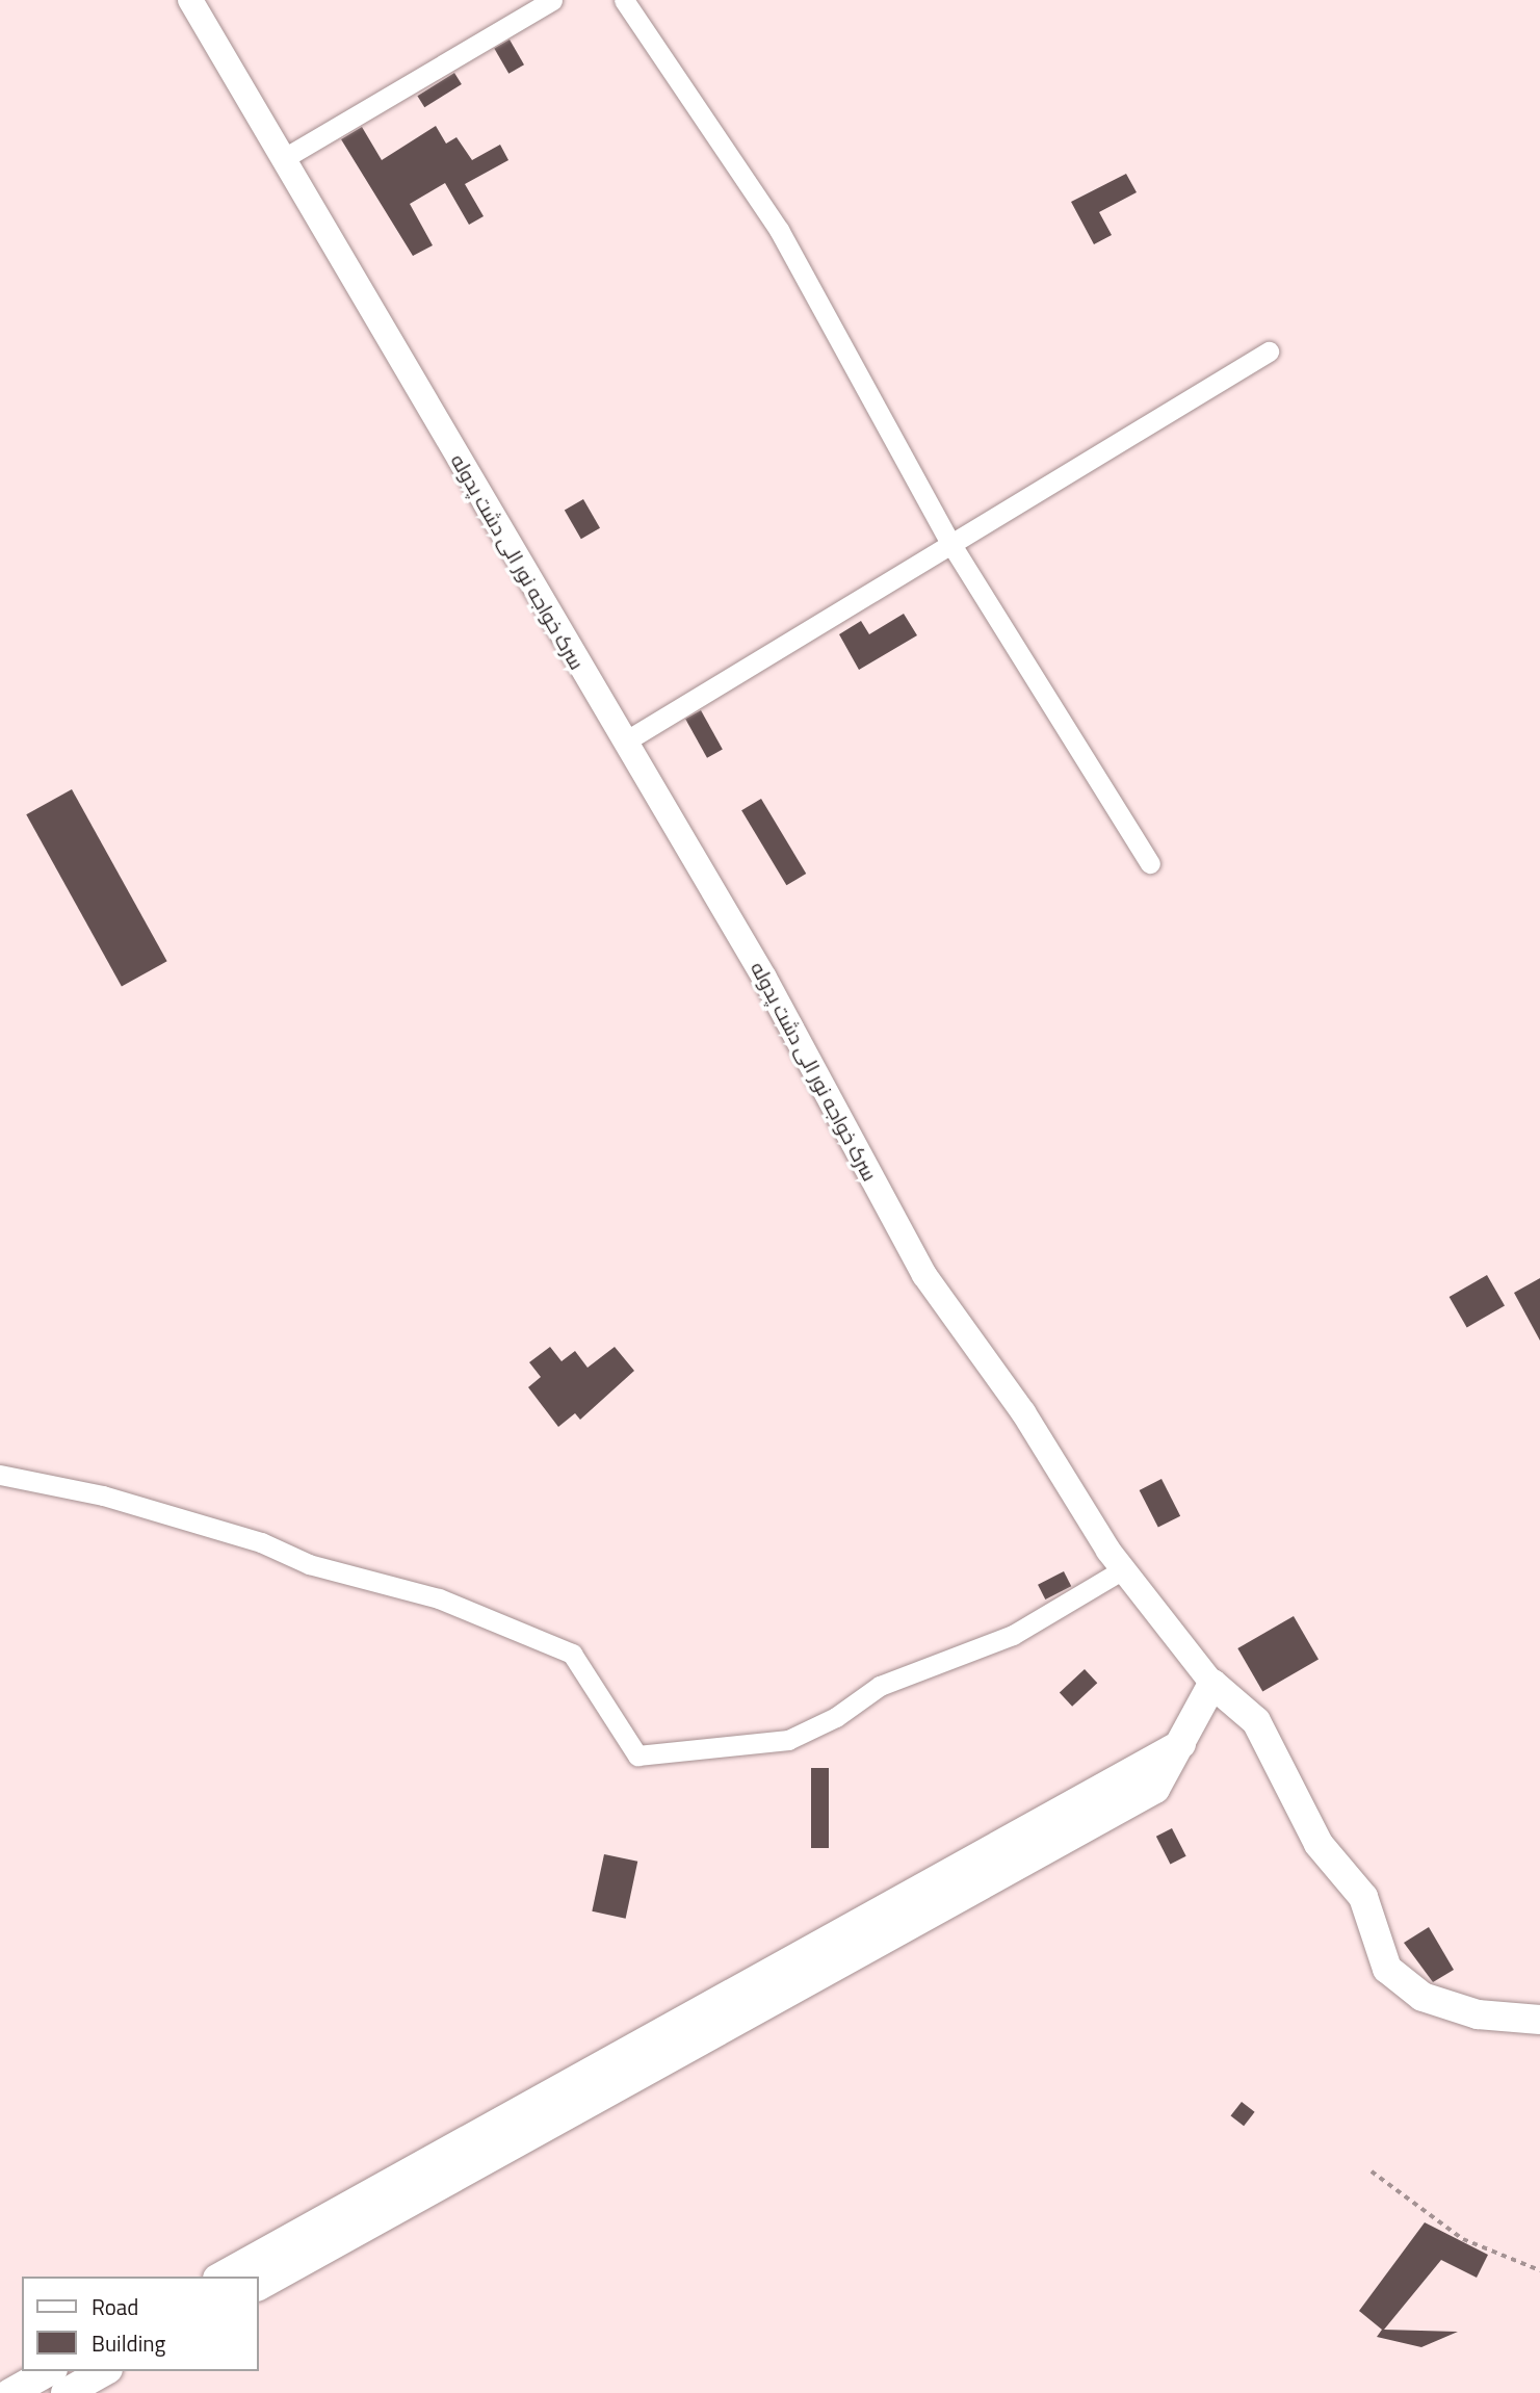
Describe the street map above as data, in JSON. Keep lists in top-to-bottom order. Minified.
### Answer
{"streets":{"main road":["سرک خواجه نور الی دشت پدوله"]},"legend":["Road","Building"]}
